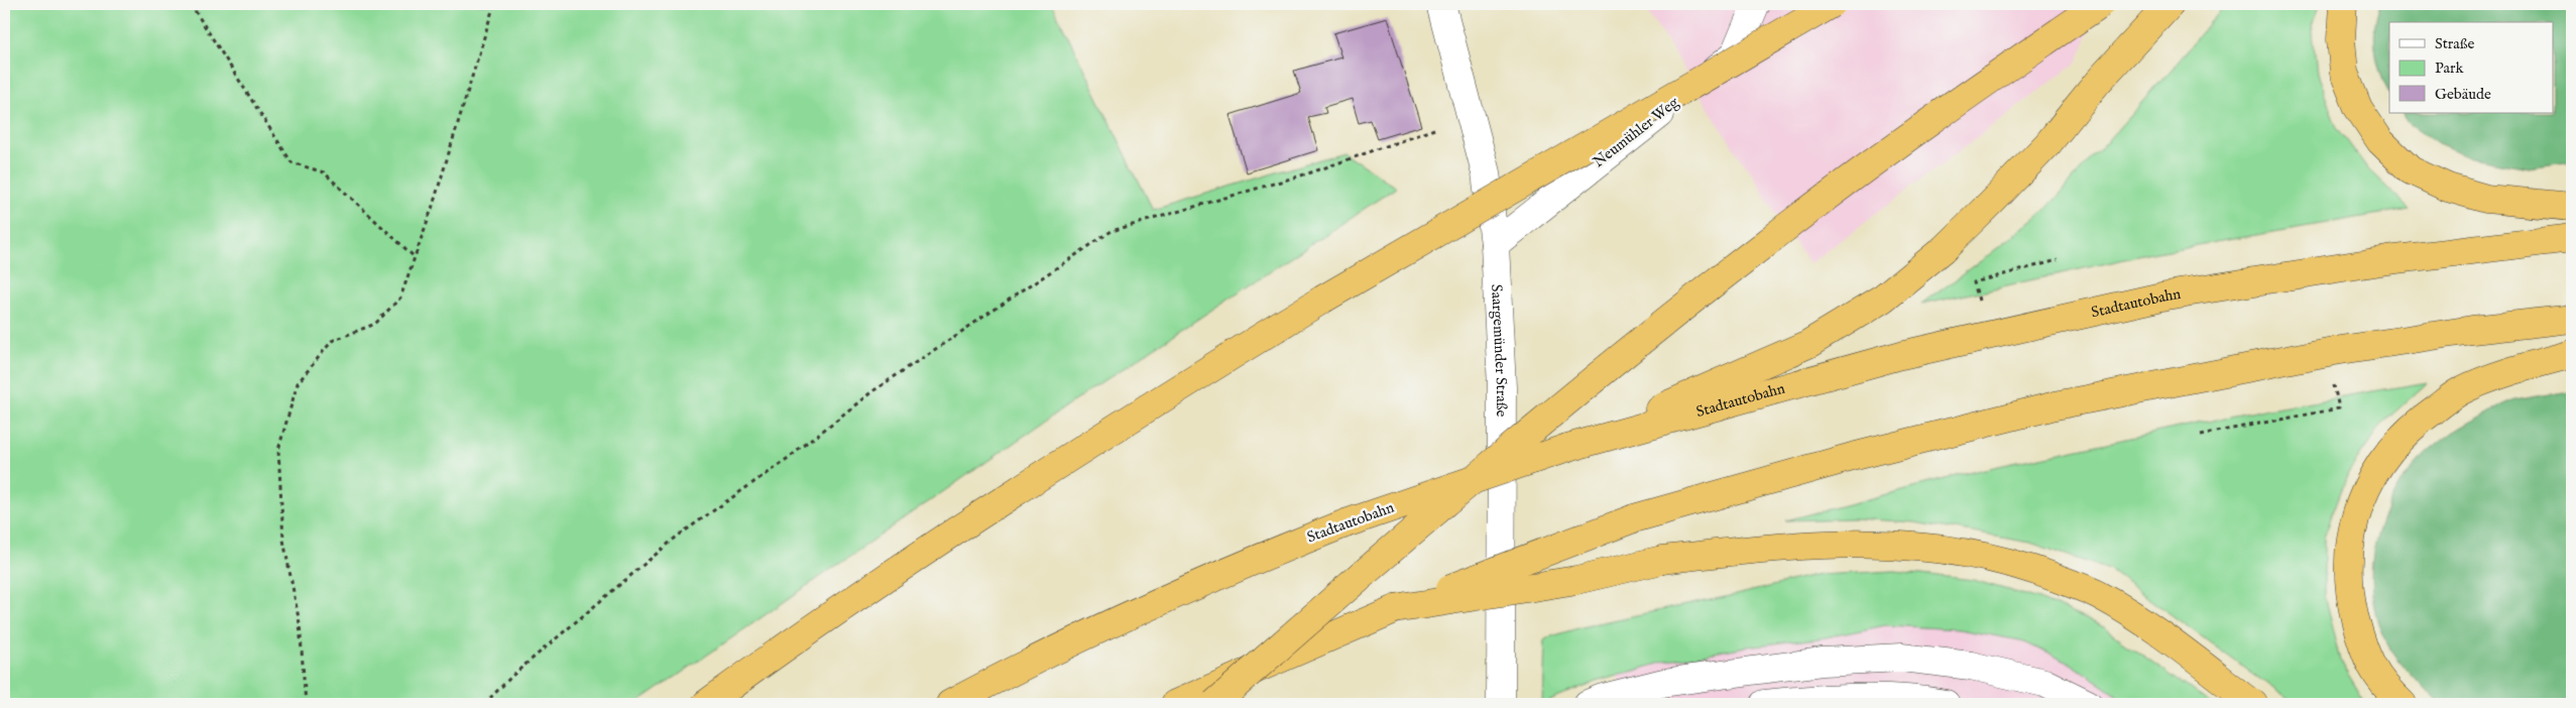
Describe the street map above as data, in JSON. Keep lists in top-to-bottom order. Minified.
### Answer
{"streets":{"highway":["Stadtautobahn"],"street":["Neumühler Weg","Saargemünder Straße"]},"crossings":[["Neumühler Weg","Saargemünder Straße"]],"legend":["Straße","Park","Gebäude"]}
